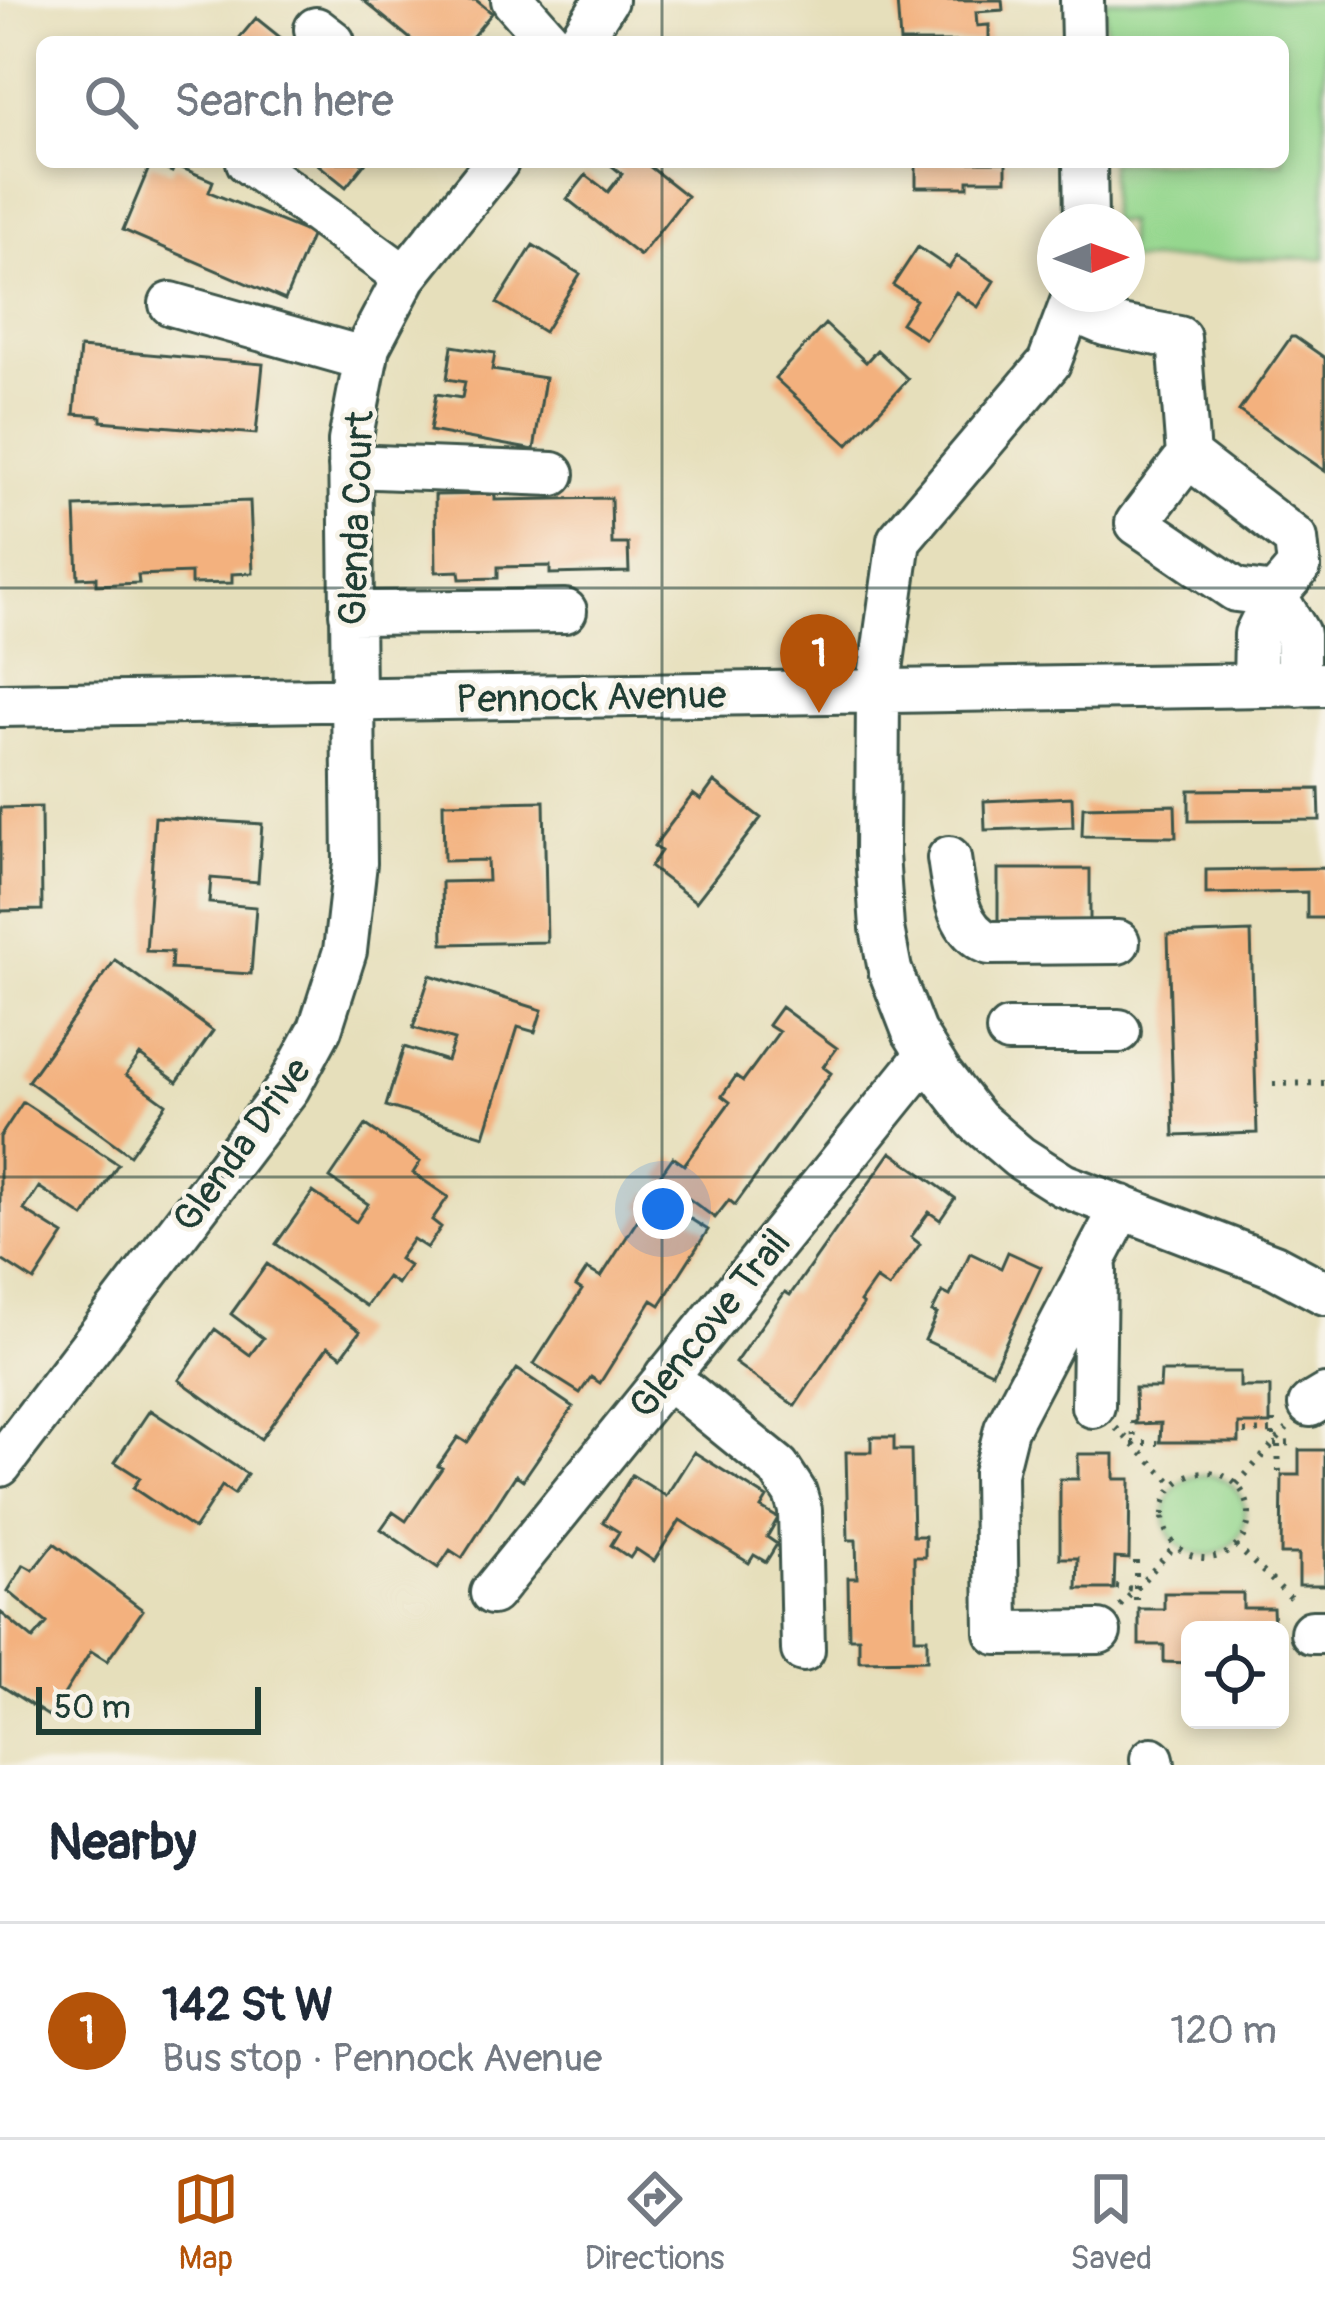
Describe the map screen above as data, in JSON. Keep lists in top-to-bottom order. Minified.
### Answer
{"streets":{"street":["Glenda Court","Pennock Avenue","Glenda Drive","Glencove Trail"]},"crossings":[["Glenda Court","Pennock Avenue"],["Glenda Court","Glenda Drive"],["Pennock Avenue","Glenda Drive"]],"scale_bar":"50 m","north":"right","page":{"search":"Search here","pins":"1","scale":"50 m","heading":"Nearby","list":[{"mark":"1","name":"142 St W","note":"Bus stop · Pennock Avenue","value":"120 m"}],"nav":["Map","Directions","Saved"]}}
